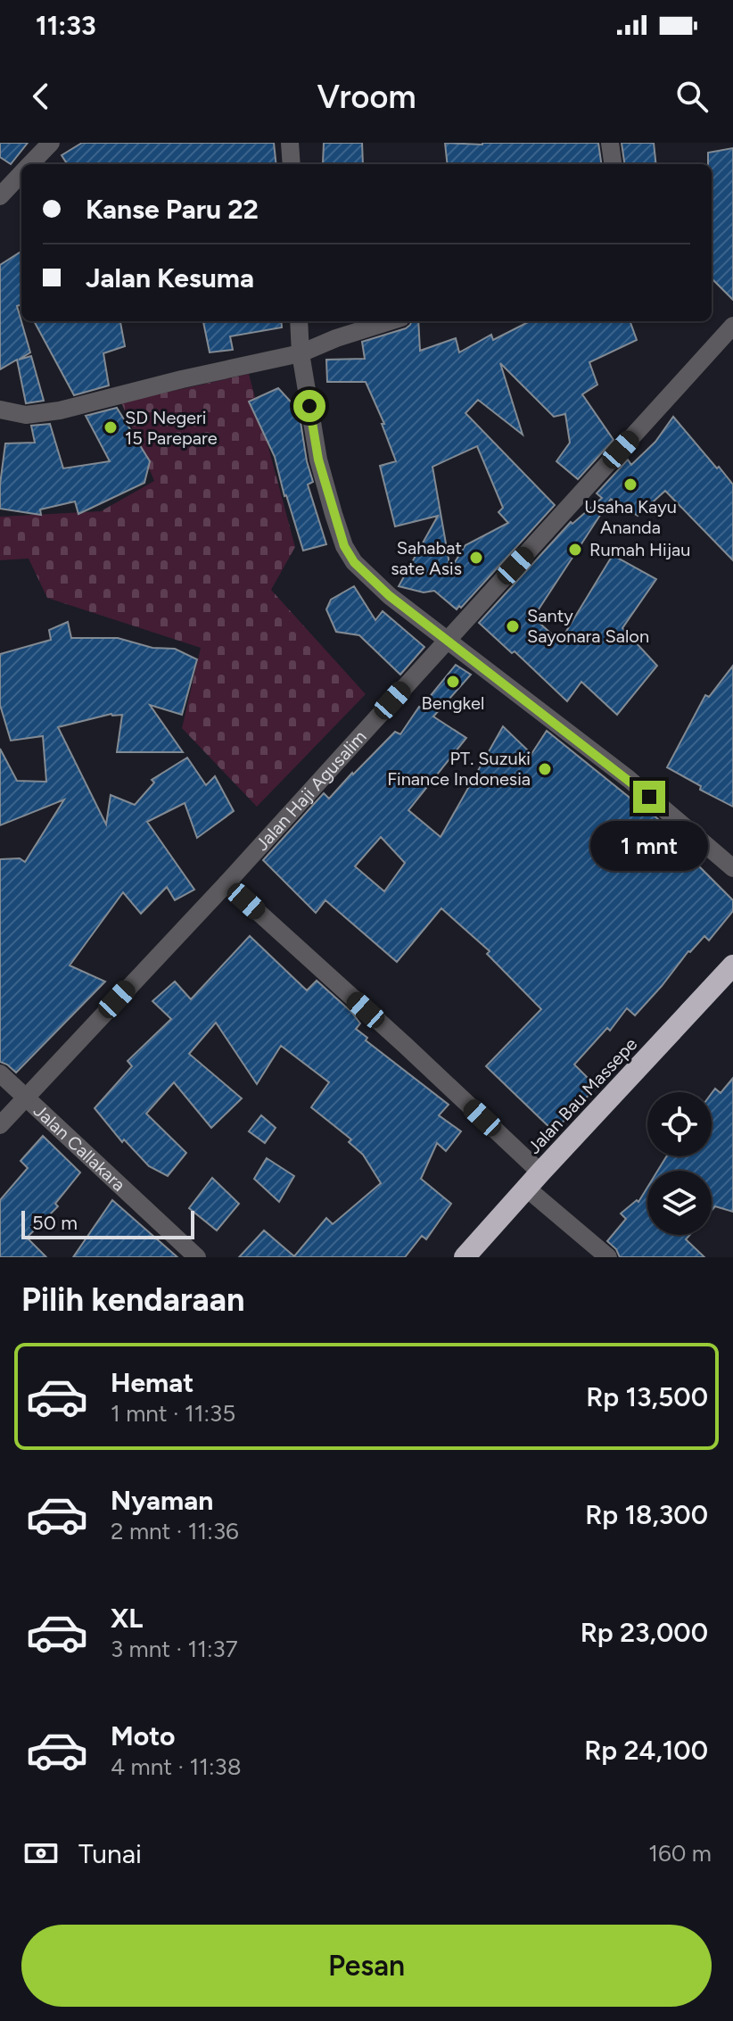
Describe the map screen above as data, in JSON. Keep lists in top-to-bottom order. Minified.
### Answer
{"streets":{"highway":["Jalan Bau Massepe"],"street":["Jalan Haji Agusalim","Jalan Callakara"]},"crossings":[["Jalan Haji Agusalim","Jalan Callakara"]],"places":["SD Negeri 15 Parepare","Usaha Kayu Ananda","Rumah Hijau","Sahabat sate Asis","Santy Sayonara Salon","Bengkel","PT. Suzuki Finance Indonesia"],"scale_bar":"50 m","page":{"status":"11:33","header":"Vroom","banner":["Kanse Paru 22","Jalan Kesuma"],"bubble":"1 mnt","scale":"50 m","heading":"Pilih kendaraan","list":[{"name":"Hemat","note":"1 mnt · 11:35","value":"Rp 13,500"},{"name":"Nyaman","note":"2 mnt · 11:36","value":"Rp 18,300"},{"name":"XL","note":"3 mnt · 11:37","value":"Rp 23,000"},{"name":"Moto","note":"4 mnt · 11:38","value":"Rp 24,100"}],"pay":["Tunai","160 m"],"buttons":"Pesan"}}
